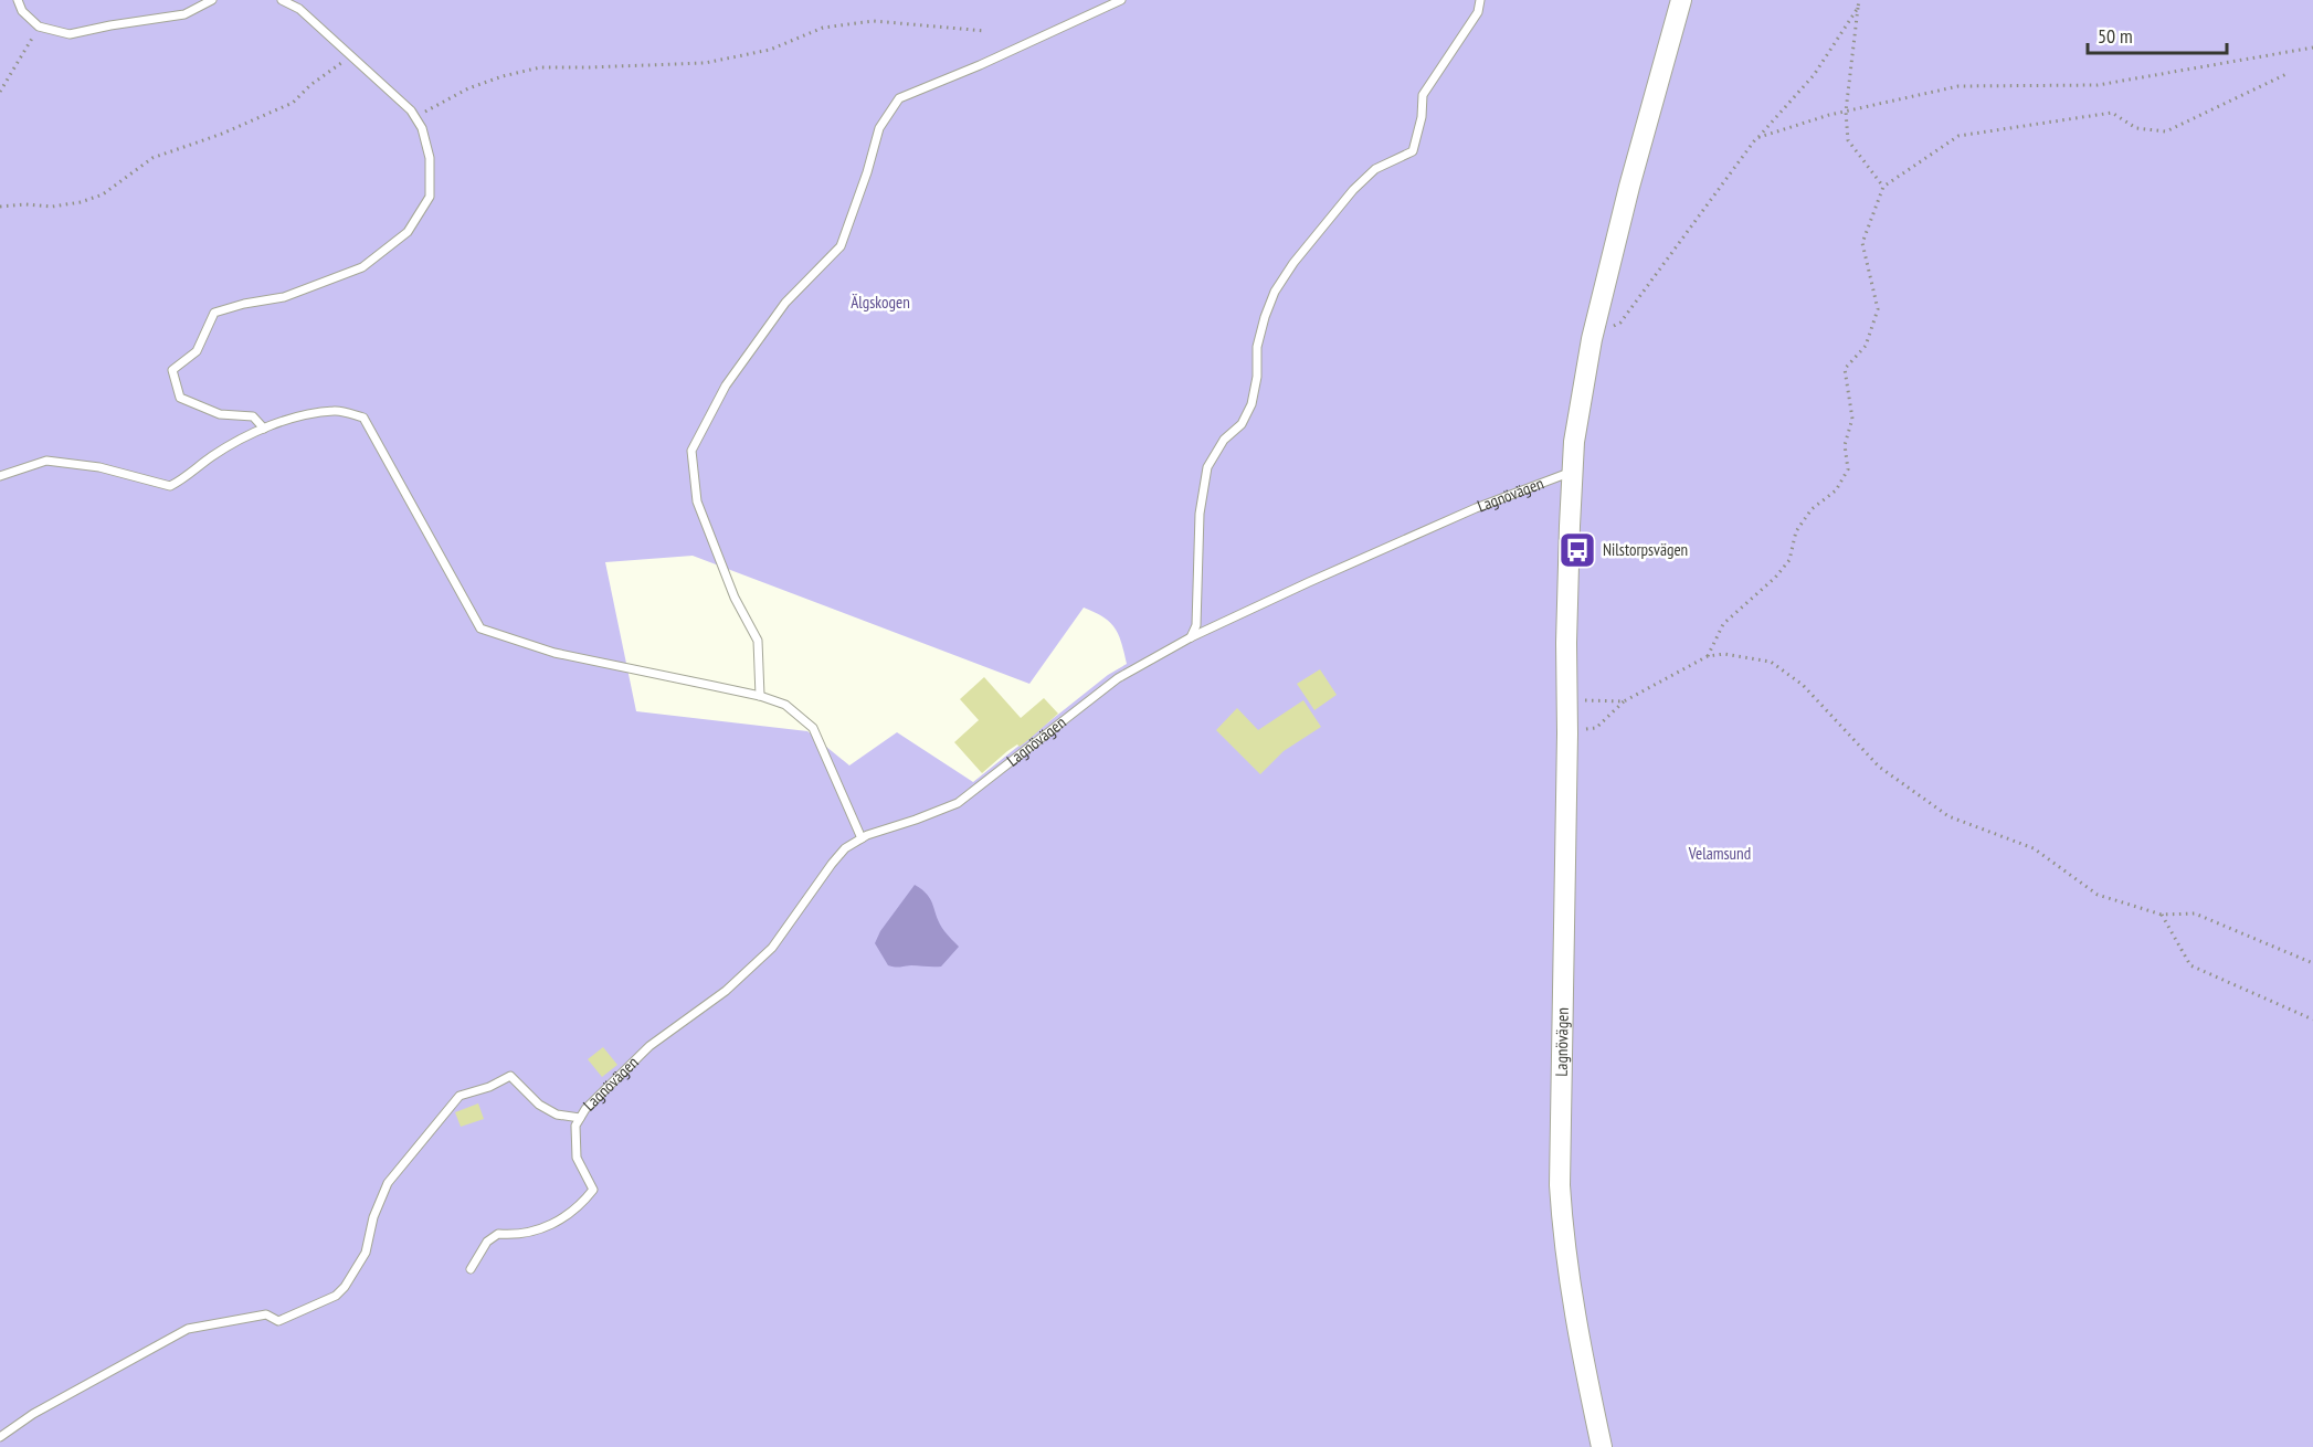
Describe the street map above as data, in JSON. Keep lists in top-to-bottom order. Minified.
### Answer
{"streets":{"street":["Lagnövägen"]},"parks":["Älgskogen","Velamsund"],"places":{"bus stop":["Nilstorpsvägen"]},"scale_bar":"50 m"}
